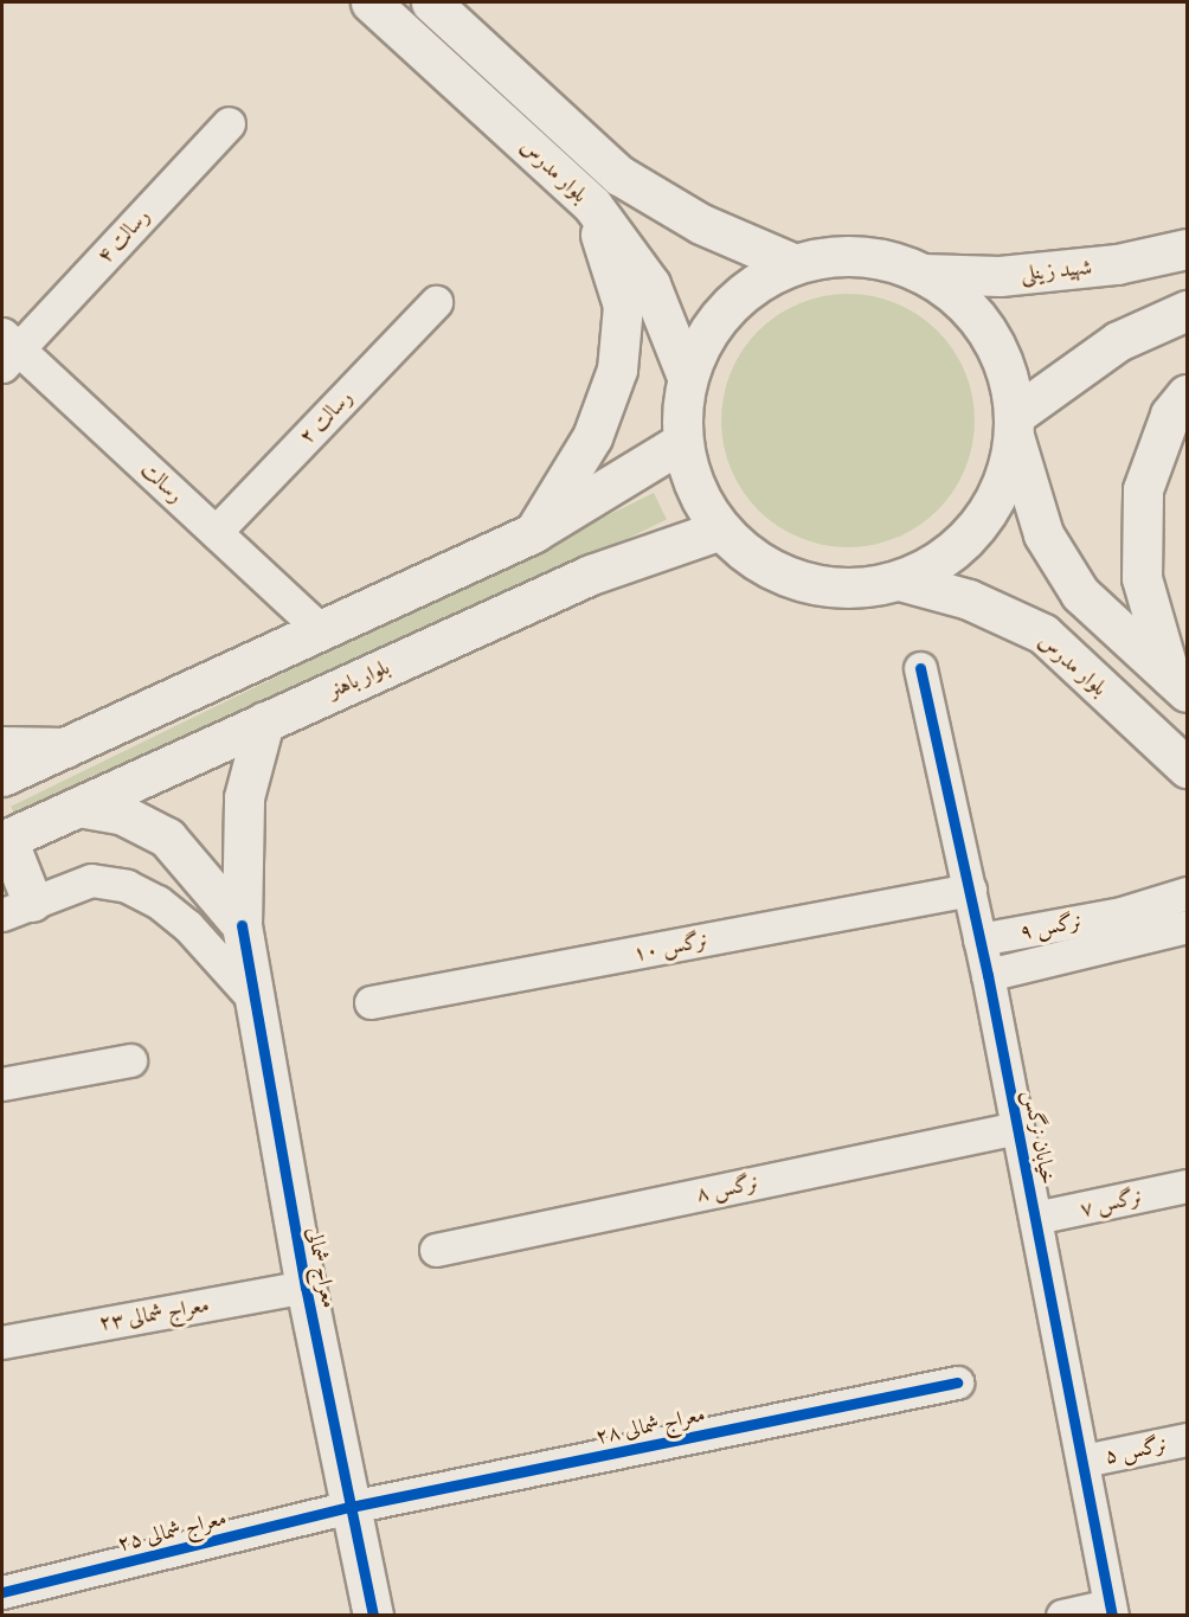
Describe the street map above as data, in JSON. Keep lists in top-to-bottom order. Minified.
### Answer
{"streets":{"main road":["بلوار مدرس","شهید زینلی","بلوار باهنر","معراج شمالی"],"street":["رسالت ۴","رسالت ۲","رسالت","نرگس ۹","نرگس ۱۰","خیابان نرگس","نرگس ۸","نرگس ۷","معراج شمالی ۲۳","معراج شمالی ۲۸","نرگس ۵","معراج شمالی ۲۵"]},"crossings":[["رسالت ۴","رسالت"],["رسالت ۲","رسالت"],["بلوار باهنر","معراج شمالی"],["نرگس ۹","خیابان نرگس"],["نرگس ۱۰","خیابان نرگس"],["خیابان نرگس","نرگس ۸"],["خیابان نرگس","نرگس ۷"],["خیابان نرگس","نرگس ۵"],["معراج شمالی","معراج شمالی ۲۳"],["معراج شمالی","معراج شمالی ۲۸"],["معراج شمالی","معراج شمالی ۲۵"],["معراج شمالی ۲۸","معراج شمالی ۲۵"]]}
